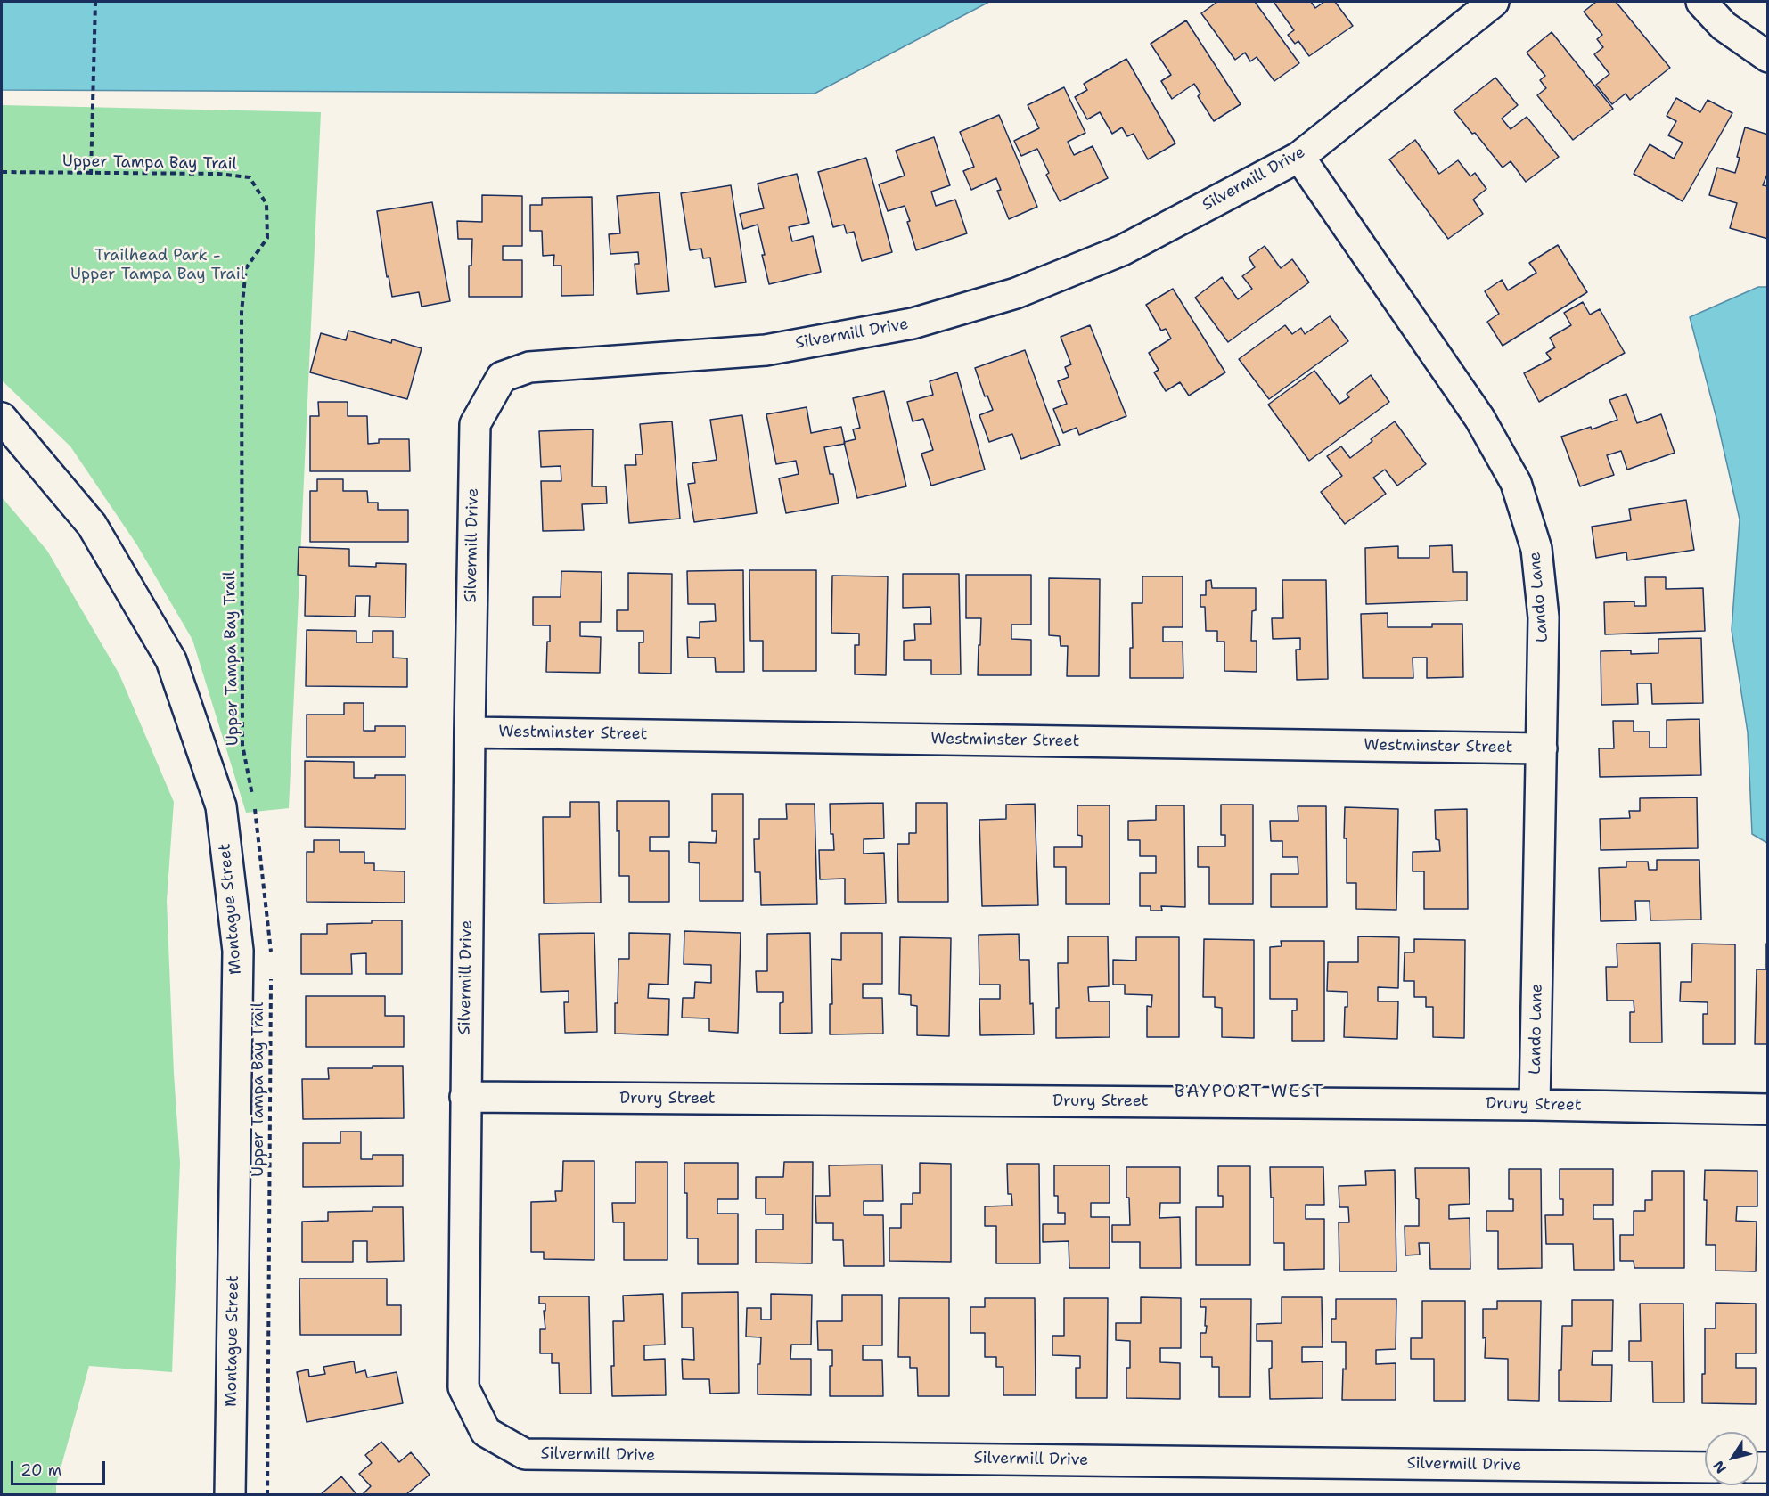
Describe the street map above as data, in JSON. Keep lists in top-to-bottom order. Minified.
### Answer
{"streets":{"street":["Silvermill Drive","Lando Lane","Westminster Street","Montague Street","Drury Street"],"path":["Upper Tampa Bay Trail"]},"crossings":[["Silvermill Drive","Lando Lane"],["Silvermill Drive","Westminster Street"],["Silvermill Drive","Drury Street"],["Lando Lane","Westminster Street"],["Lando Lane","Drury Street"]],"districts":["BAYPORT WEST"],"parks":["Trailhead Park - Upper Tampa Bay Trail"],"scale_bar":"20 m","north":"bottom left"}
